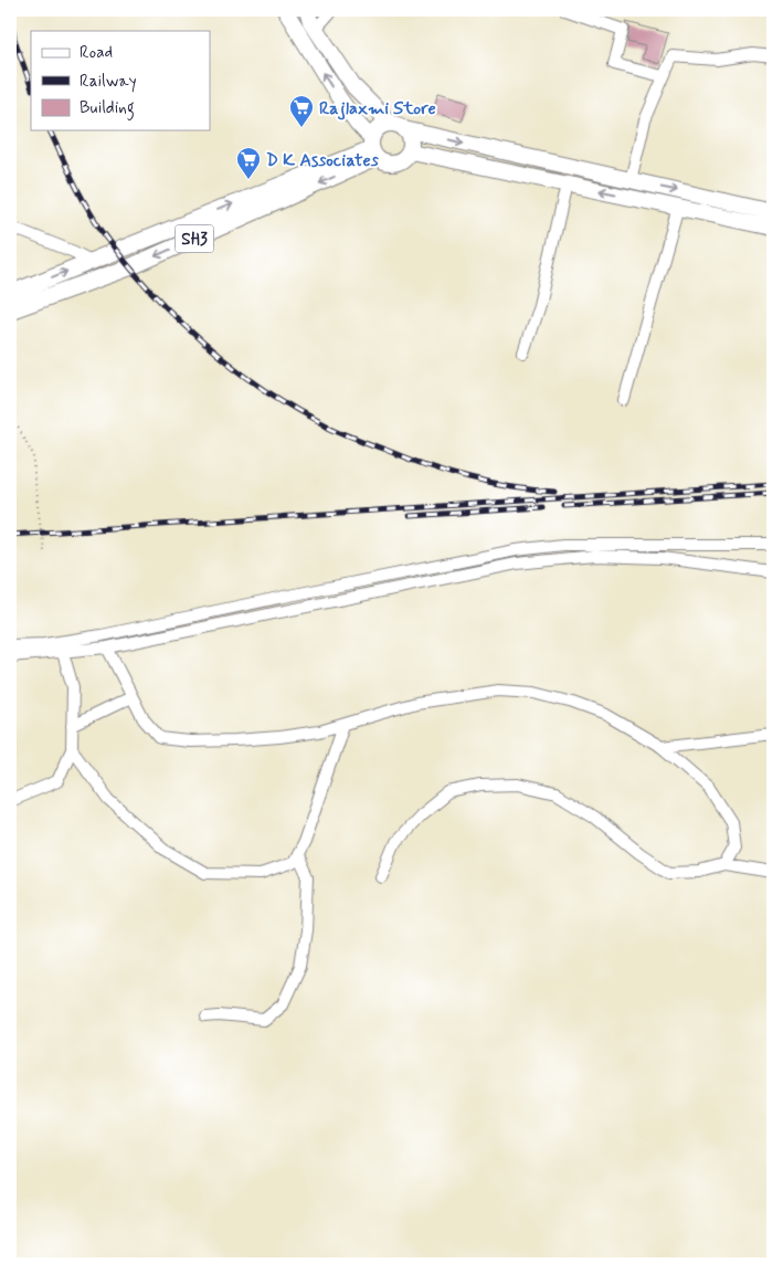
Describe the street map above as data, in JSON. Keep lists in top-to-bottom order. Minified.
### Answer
{"streets":{"main road":["SH3"]},"places":{"supermarket":["Rajlaxmi Store","D K Associates"]},"legend":["Road","Railway","Building"]}
